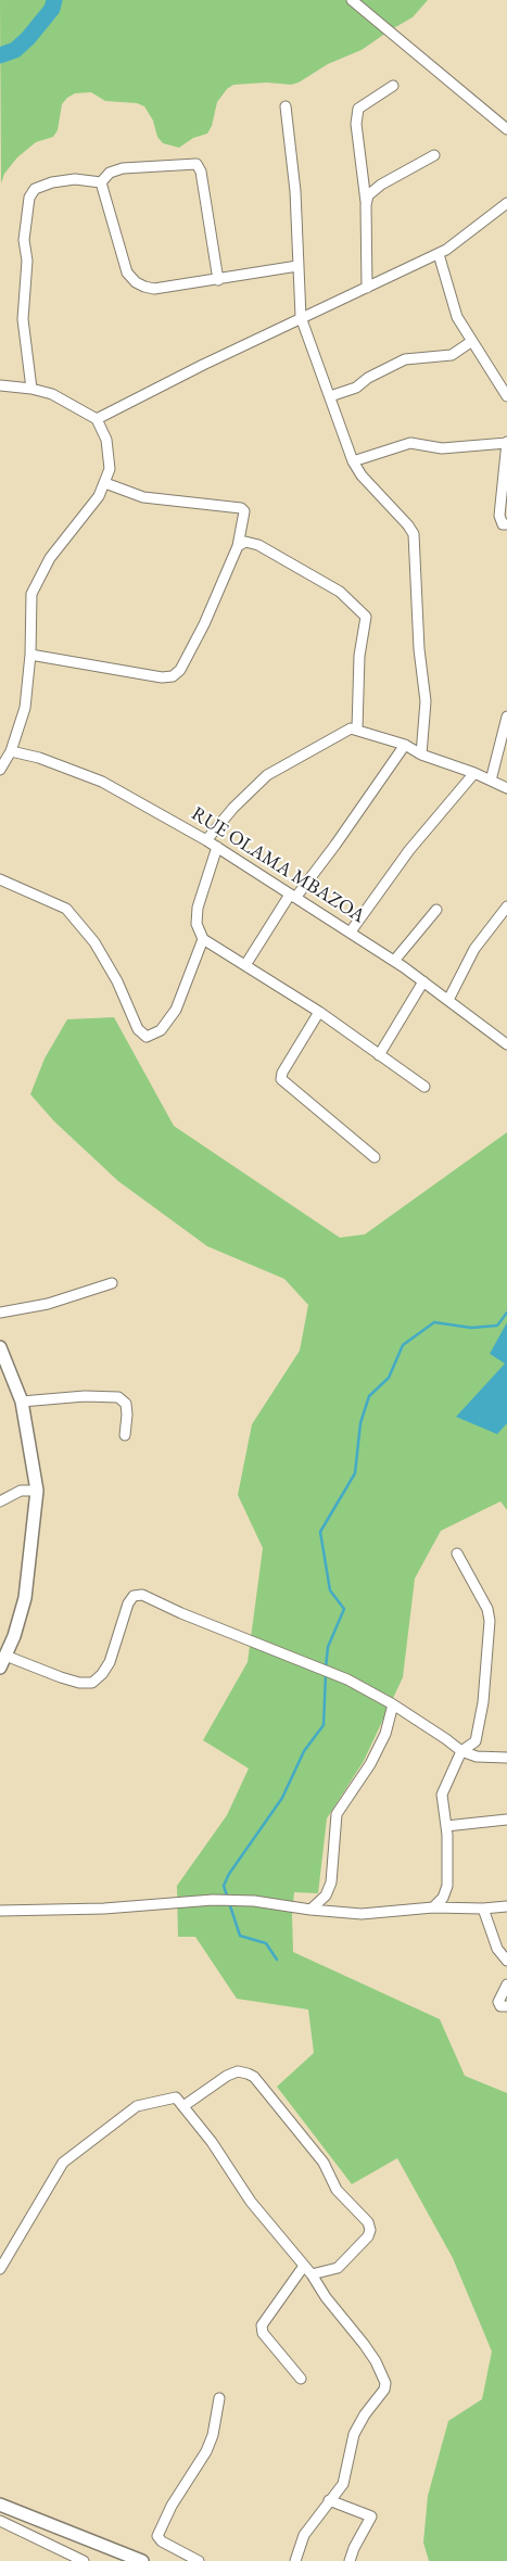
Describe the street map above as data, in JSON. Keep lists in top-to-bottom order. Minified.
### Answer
{"streets":{"street":["RUE OLAMA MBAZOA"]}}
